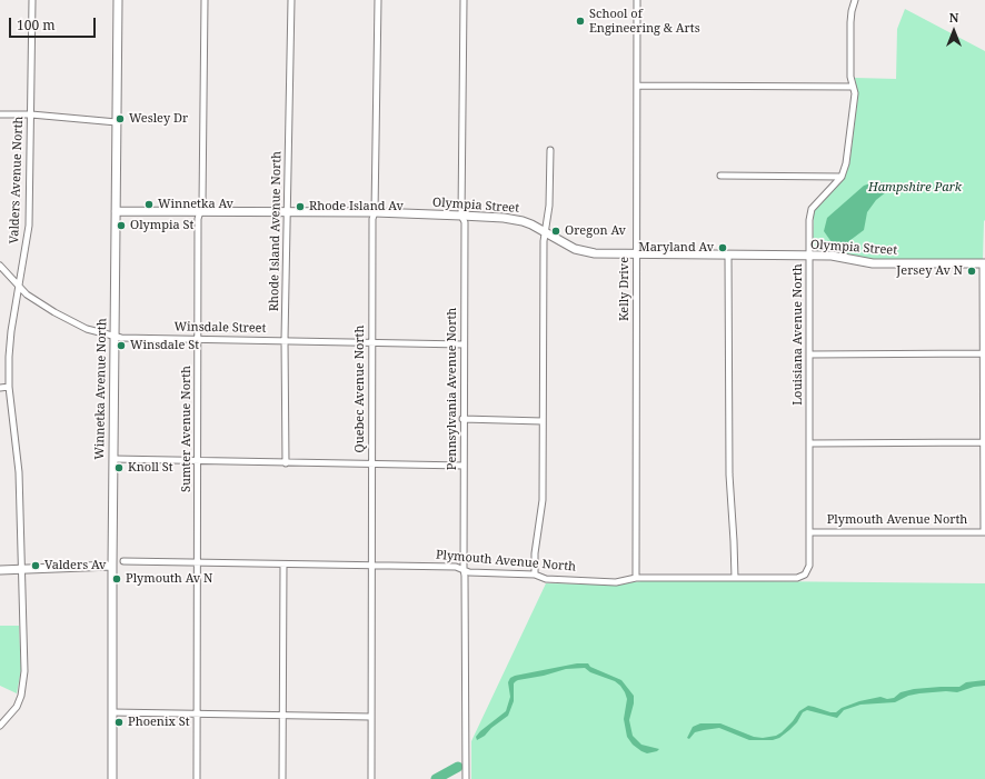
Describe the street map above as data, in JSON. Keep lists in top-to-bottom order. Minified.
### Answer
{"streets":{"street":["Valders Avenue North","Olympia Street","Rhode Island Avenue North","Kelly Drive","Winsdale Street","Louisiana Avenue North","Winnetka Avenue North","Quebec Avenue North","Pennsylvania Avenue North","Sumter Avenue North","Plymouth Avenue North"]},"crossings":[["Valders Avenue North","Winsdale Street"],["Olympia Street","Rhode Island Avenue North"],["Olympia Street","Kelly Drive"],["Olympia Street","Louisiana Avenue North"],["Olympia Street","Winnetka Avenue North"],["Olympia Street","Quebec Avenue North"],["Olympia Street","Pennsylvania Avenue North"],["Olympia Street","Sumter Avenue North"],["Rhode Island Avenue North","Winsdale Street"],["Kelly Drive","Plymouth Avenue North"],["Winsdale Street","Winnetka Avenue North"],["Winsdale Street","Quebec Avenue North"],["Winsdale Street","Pennsylvania Avenue North"],["Winsdale Street","Sumter Avenue North"],["Louisiana Avenue North","Plymouth Avenue North"],["Quebec Avenue North","Plymouth Avenue North"],["Pennsylvania Avenue North","Plymouth Avenue North"],["Sumter Avenue North","Plymouth Avenue North"]],"parks":["Hampshire Park"],"places":["School of Engineering & Arts","Wesley Dr","Winnetka Av","Rhode Island Av","Olympia St","Oregon Av","Maryland Av","Jersey Av N","Winsdale St","Knoll St","Valders Av","Plymouth Av N","Phoenix St"],"scale_bar":"100 m","north":"top"}
